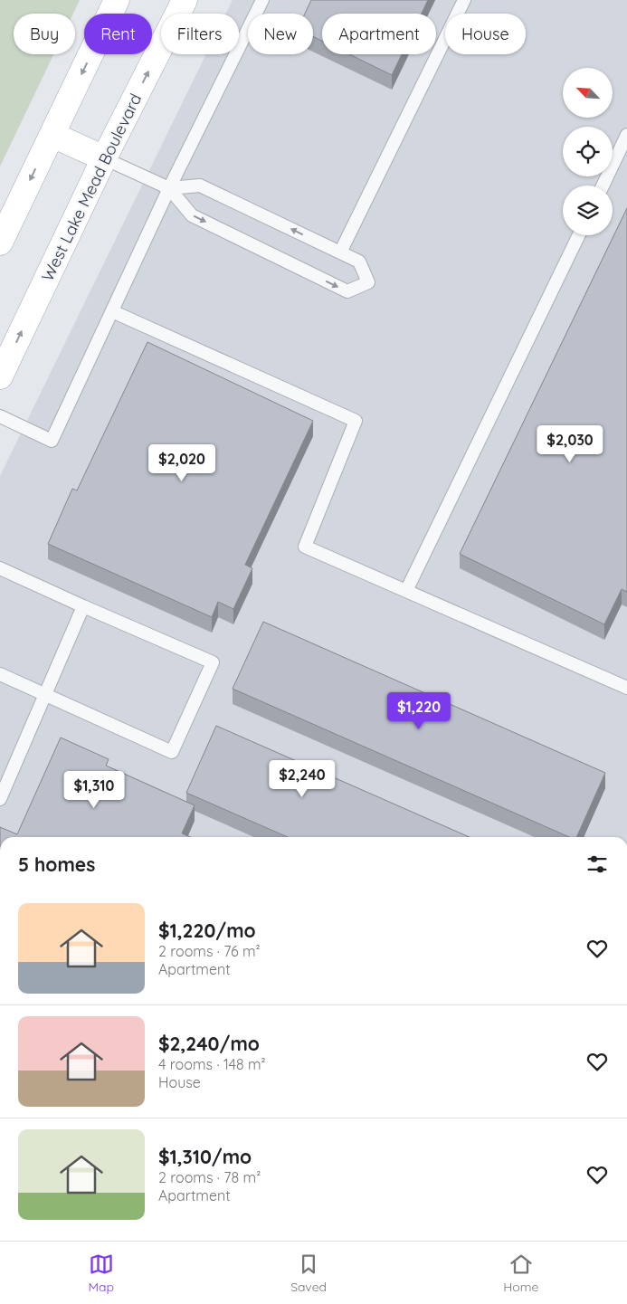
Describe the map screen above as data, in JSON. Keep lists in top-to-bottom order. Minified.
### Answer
{"streets":{"main road":["West Lake Mead Boulevard"]},"north":"top left","page":{"chip":["Buy","Rent","Filters","New","Apartment","House"],"price":["$2,030","$2,020","$1,220","$2,240","$1,310"],"heading":"5 homes","list":[{"name":"$1,220/mo","note":"2 rooms · 76 m² · Apartment"},{"name":"$2,240/mo","note":"4 rooms · 148 m² · House"},{"name":"$1,310/mo","note":"2 rooms · 78 m² · Apartment"}],"tabs":["Map","Saved","Home"]}}
